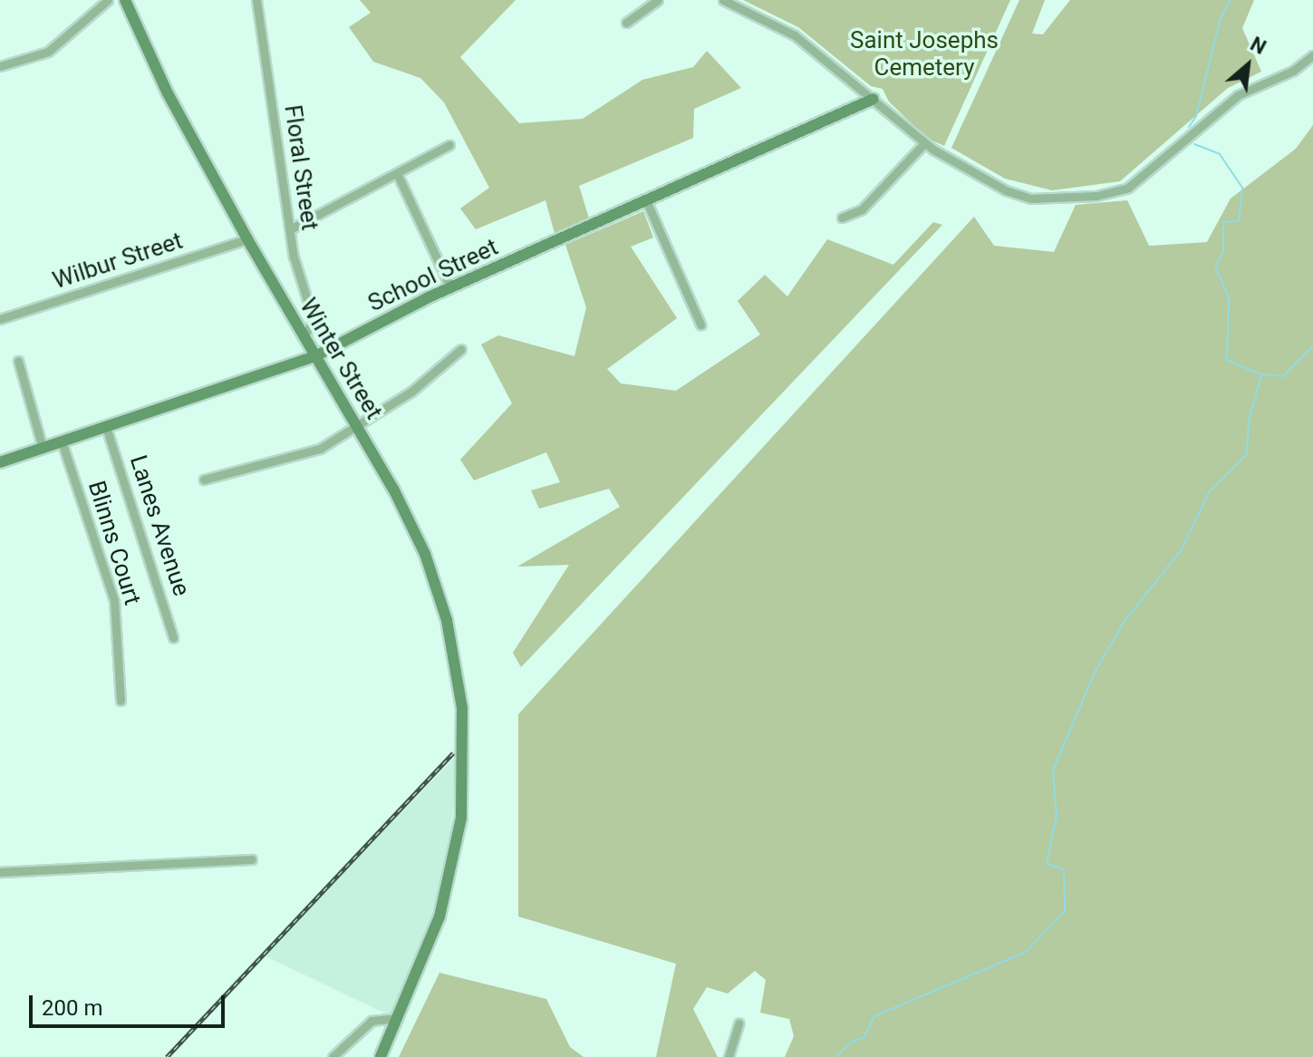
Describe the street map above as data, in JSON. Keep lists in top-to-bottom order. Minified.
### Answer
{"streets":{"street":["Floral Street","Wilbur Street","School Street","Winter Street","Lanes Avenue","Blinns Court"]},"crossings":[["Floral Street","Winter Street"],["Wilbur Street","Winter Street"],["School Street","Winter Street"],["School Street","Lanes Avenue"],["School Street","Blinns Court"]],"parks":["Saint Josephs Cemetery"],"scale_bar":"200 m","north":"top right"}
